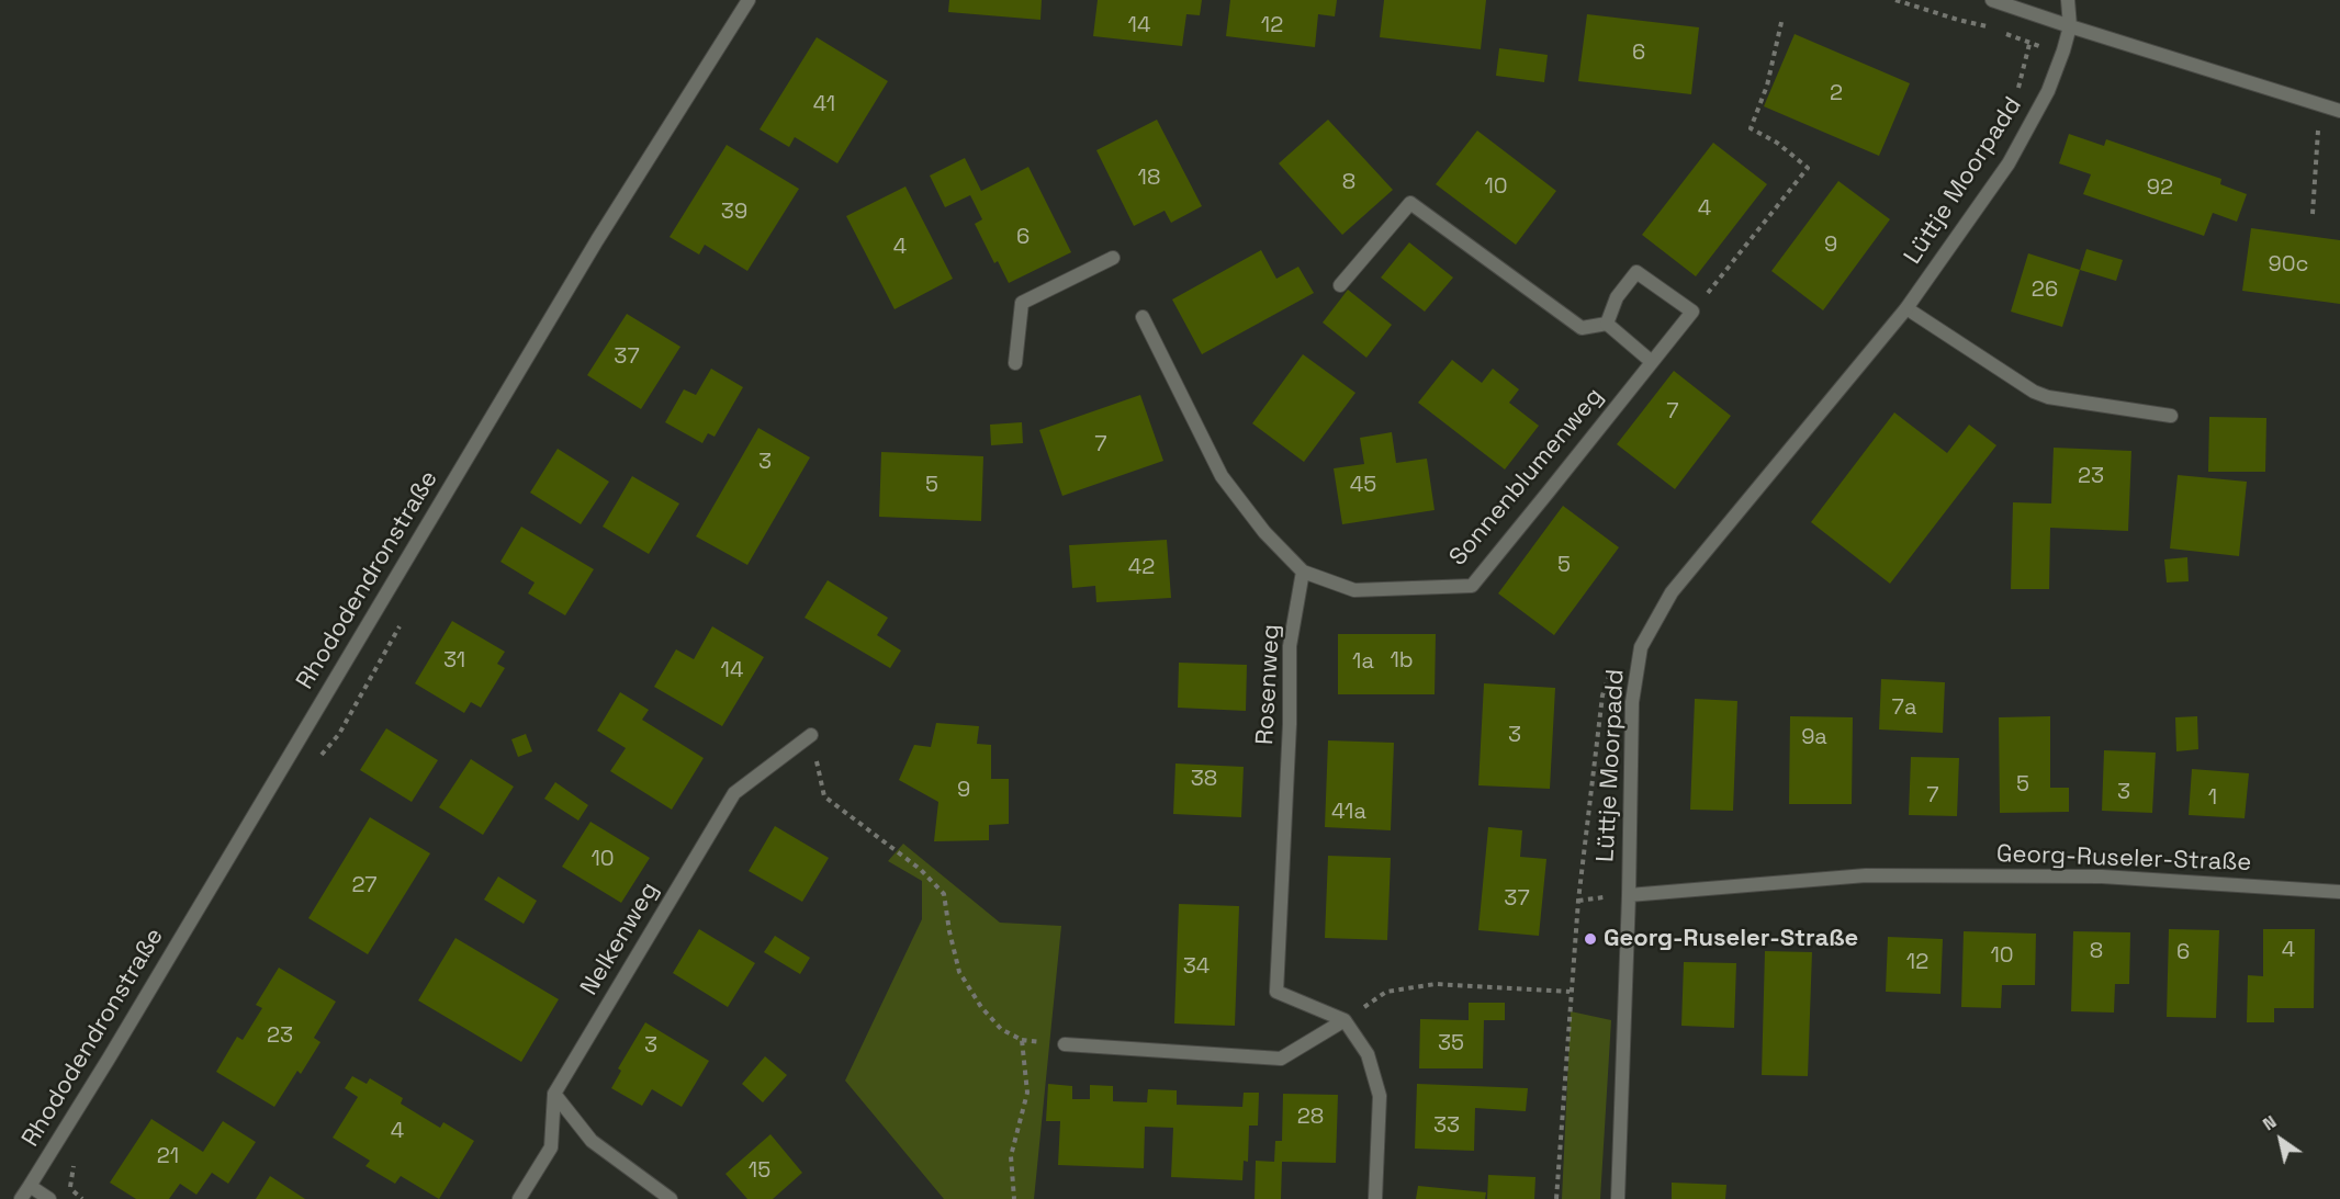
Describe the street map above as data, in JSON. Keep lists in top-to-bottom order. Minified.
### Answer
{"streets":{"street":["Lüttje Moorpadd","Sonnenblumenweg","Rhododendronstraße","Rosenweg","Georg-Ruseler-Straße","Nelkenweg"]},"crossings":[["Lüttje Moorpadd","Georg-Ruseler-Straße"],["Sonnenblumenweg","Rosenweg"]],"places":["Georg-Ruseler-Straße"],"house_numbers":["14","12","6","2","41","18","8","10","92","4","39","6","9","4","90c","26","37","7","7","3","23","5","45","5","42","31","1b","1a","14","7a","3","9a","38","5","9","3","7","1","41a","10","27","37","4","8","6","10","12","34","23","35","3","28","33","4","21","15"],"north":"top left"}
